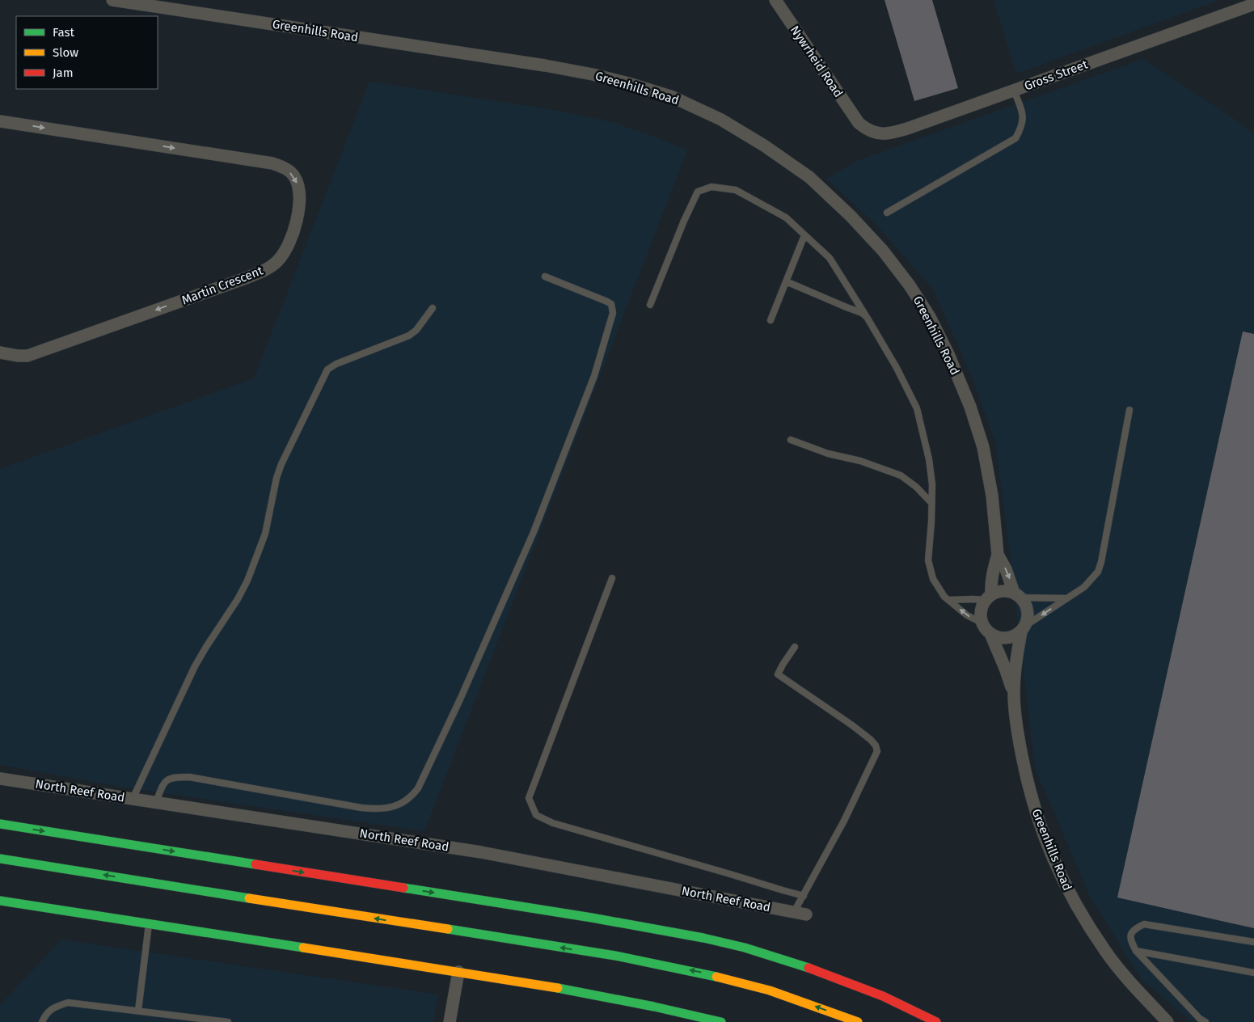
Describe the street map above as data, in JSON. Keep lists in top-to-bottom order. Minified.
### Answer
{"streets":{"street":["Greenhills Road","Nywrheid Road","Gross Street","Martin Crescent","North Reef Road"]},"crossings":[["Nywrheid Road","Gross Street"]],"legend":["Fast","Slow","Jam"]}
